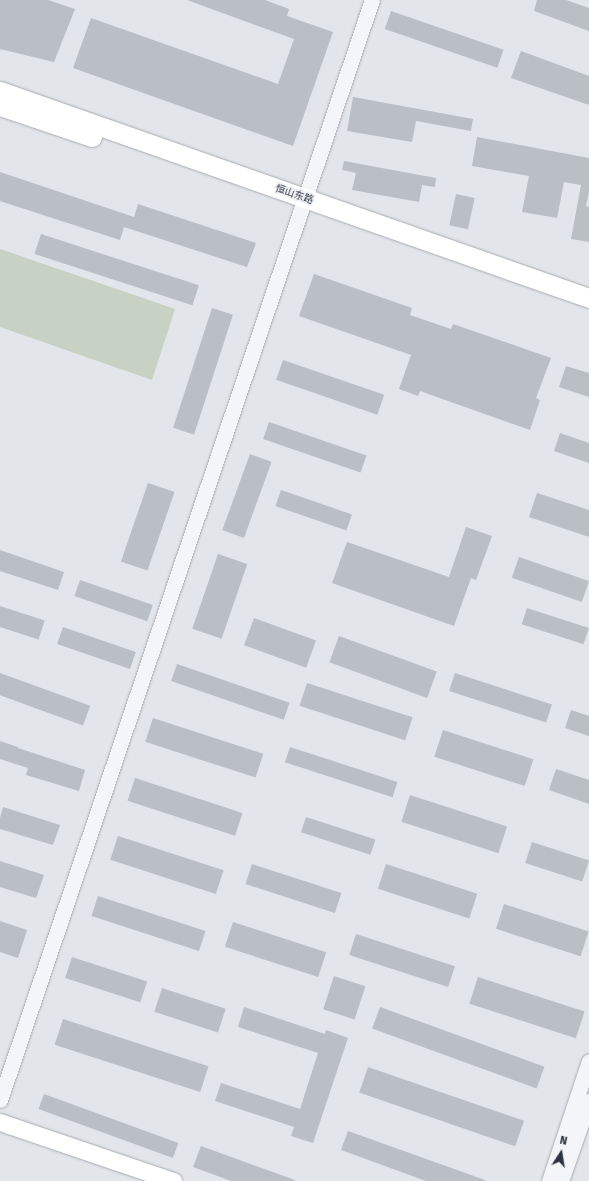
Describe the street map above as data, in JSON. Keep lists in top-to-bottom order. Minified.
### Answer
{"streets":{"main road":["恒山东路"]},"north":"top"}
